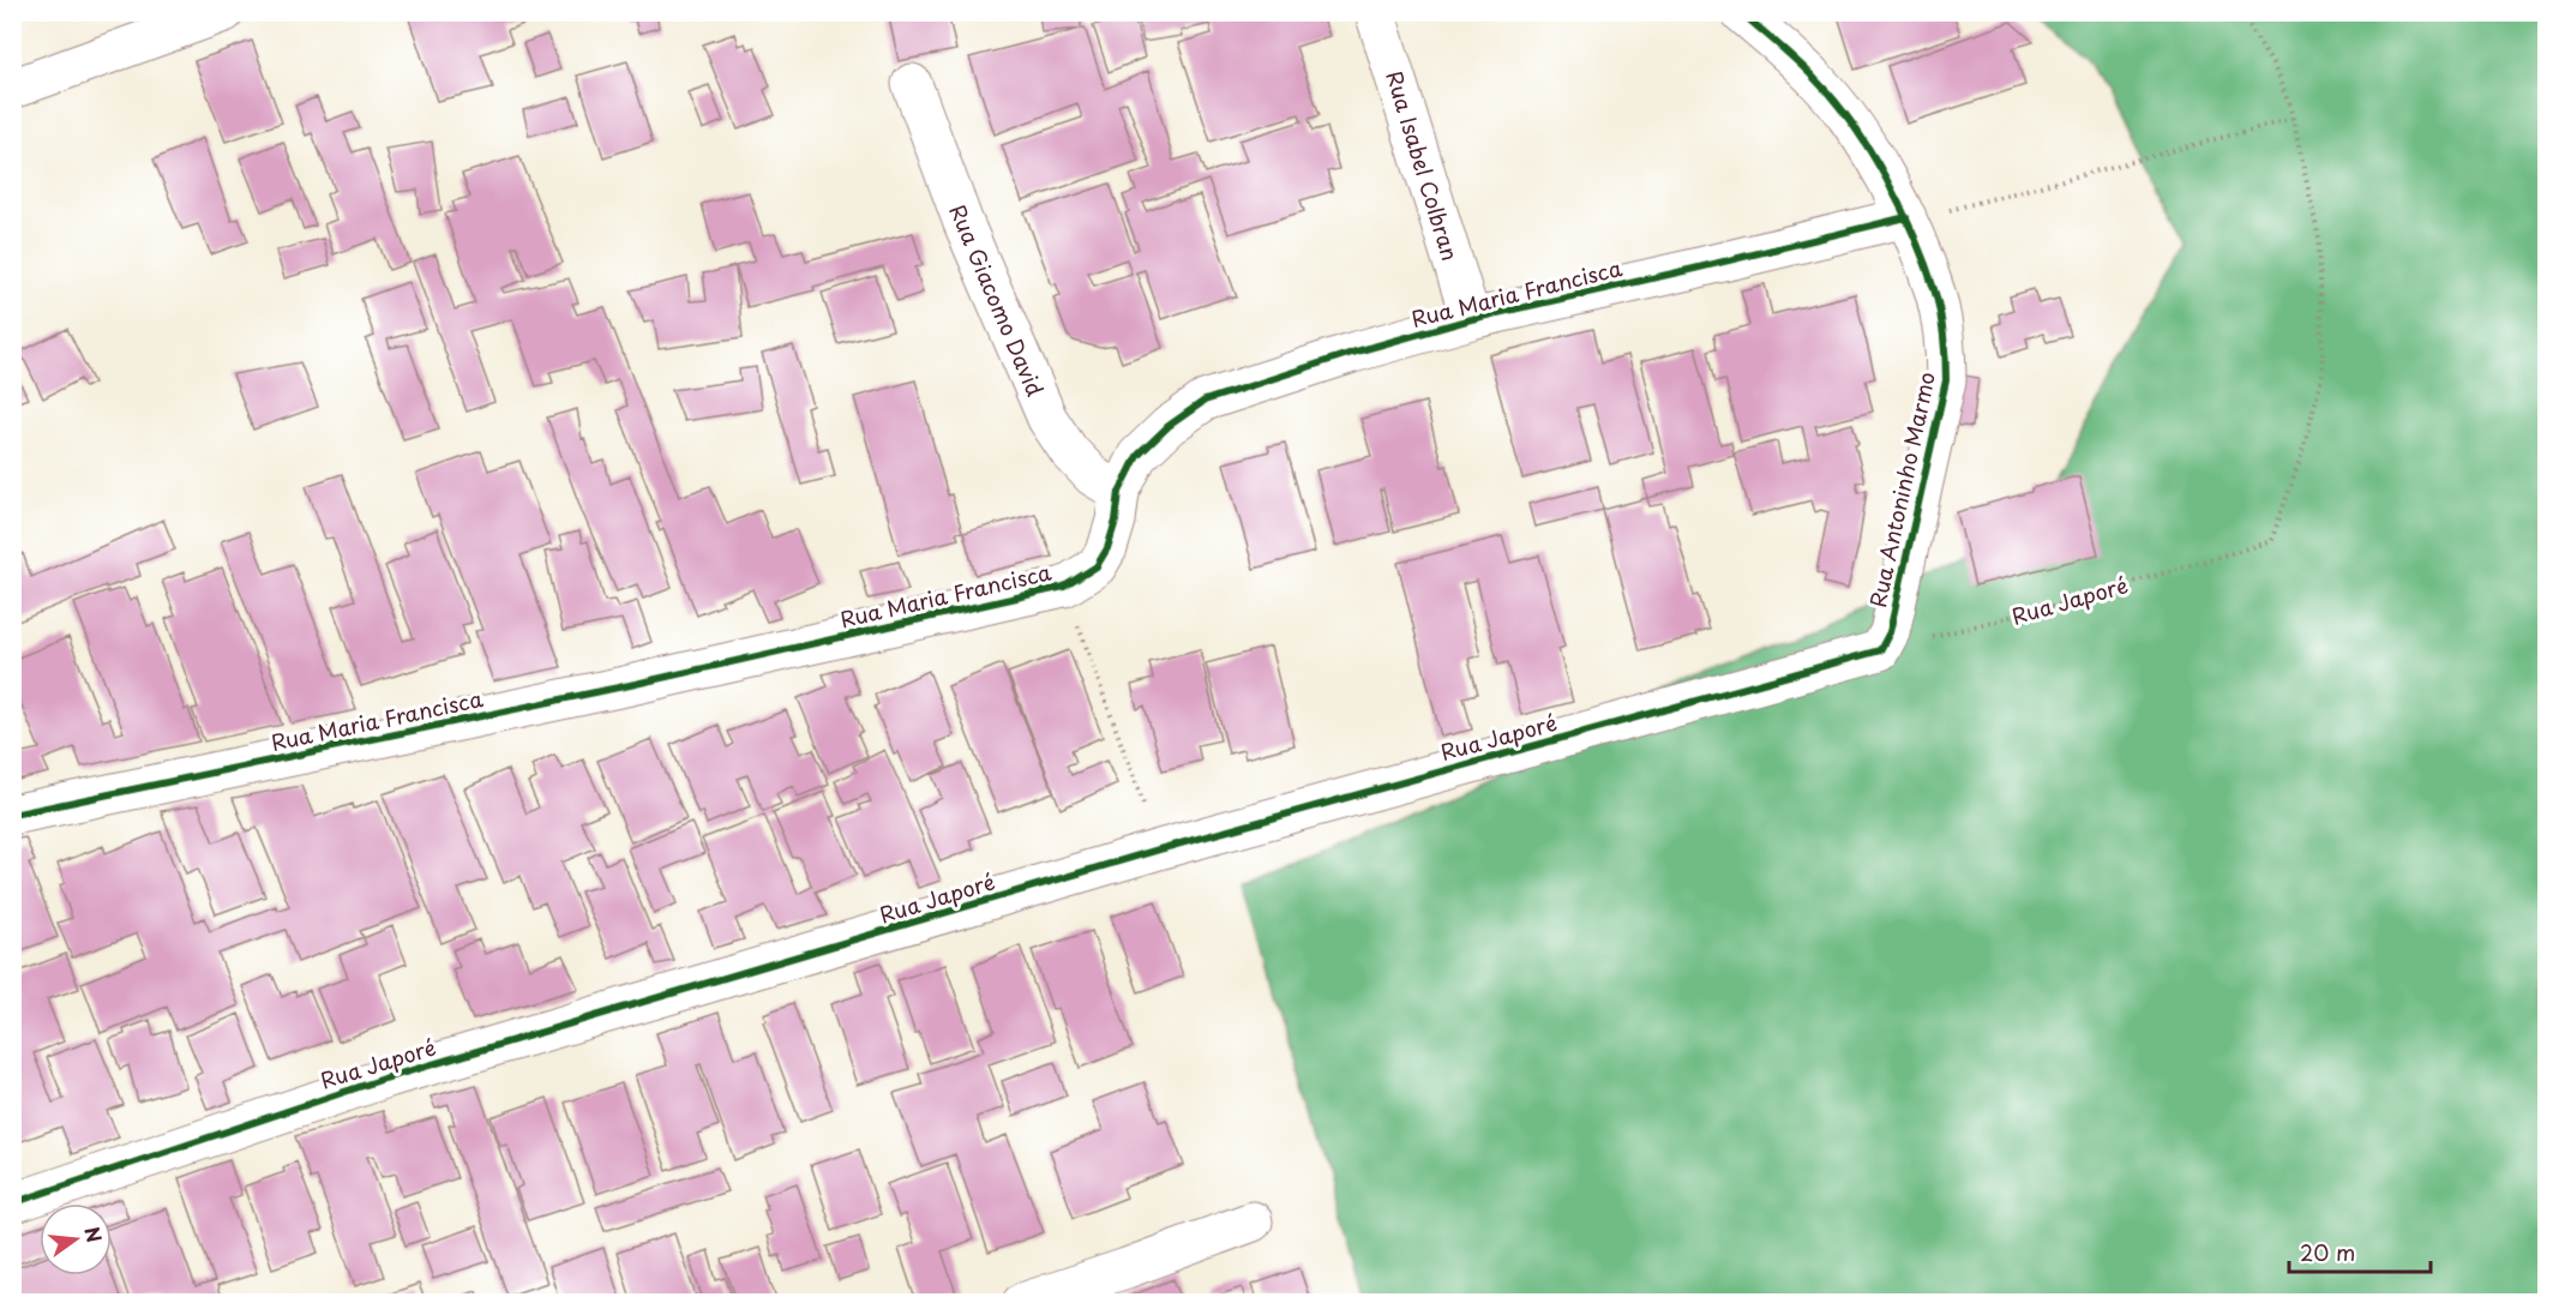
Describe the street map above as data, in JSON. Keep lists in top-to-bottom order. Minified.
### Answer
{"streets":{"street":["Rua Isabel Colbran","Rua Maria Francisca","Rua Giacomo David","Rua Antoninho Marmo","Rua Japoré"]},"crossings":[["Rua Isabel Colbran","Rua Maria Francisca"],["Rua Maria Francisca","Rua Giacomo David"],["Rua Maria Francisca","Rua Antoninho Marmo"],["Rua Antoninho Marmo","Rua Japoré"]],"scale_bar":"20 m","north":"right"}
